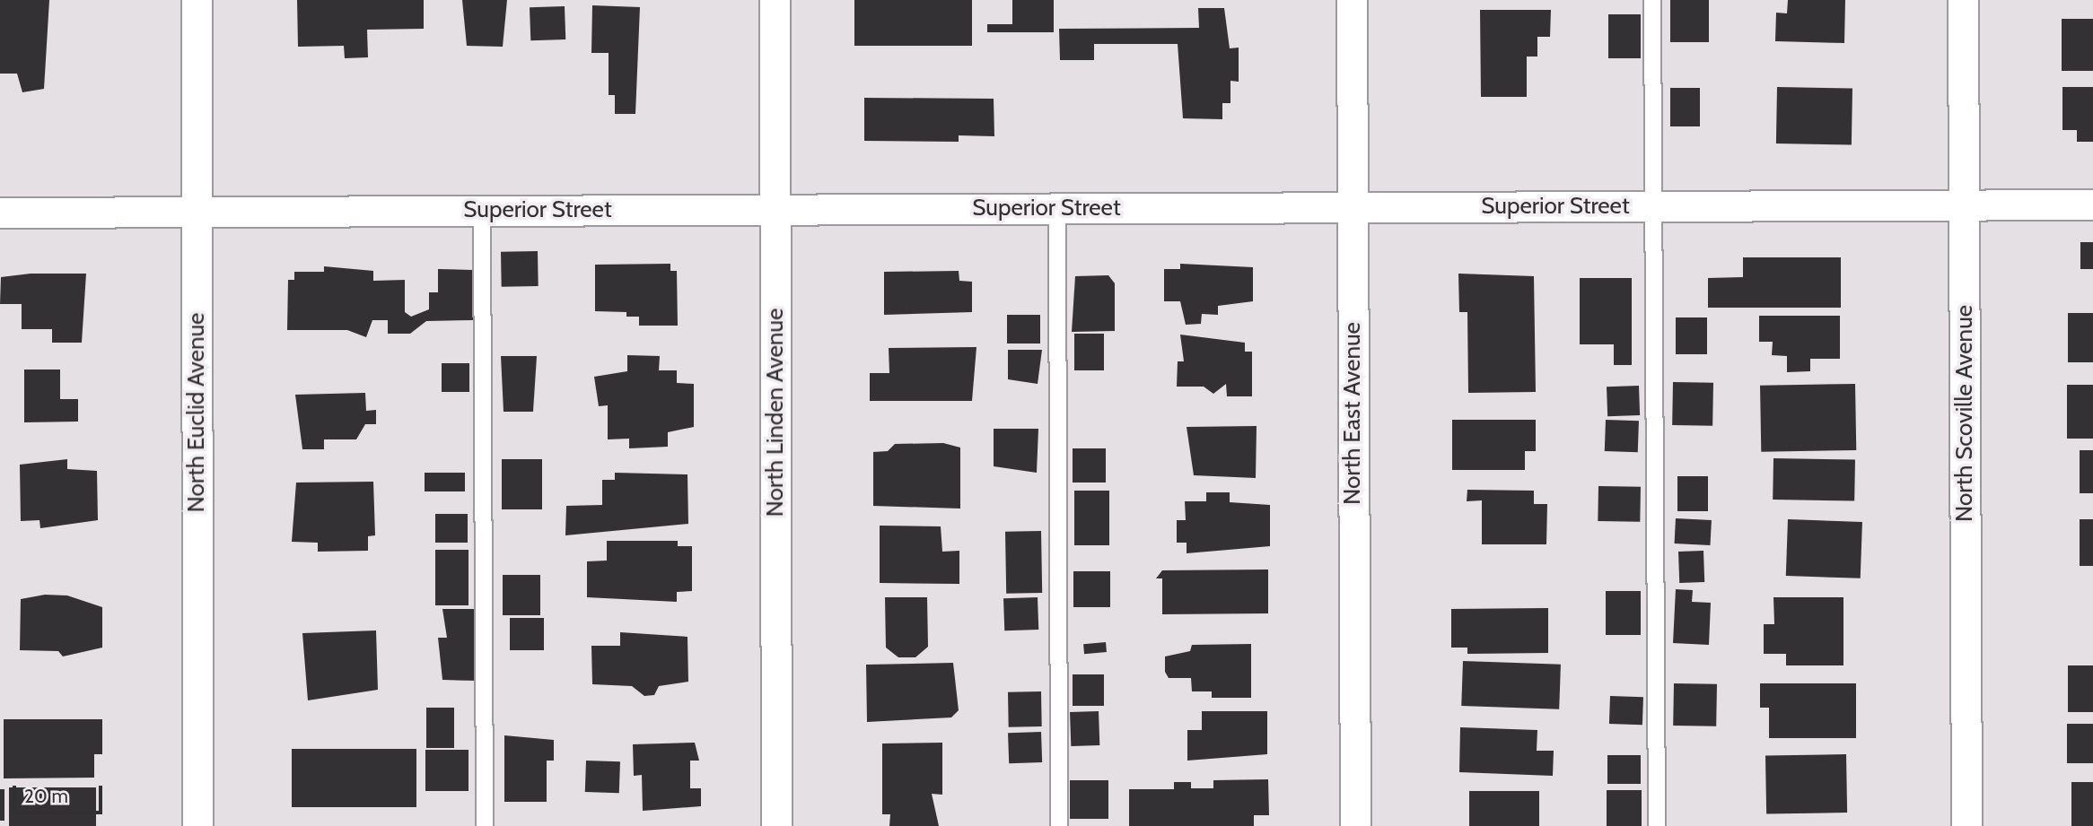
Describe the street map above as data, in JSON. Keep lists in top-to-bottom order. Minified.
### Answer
{"streets":{"street":["Superior Street","North Euclid Avenue","North Linden Avenue","North East Avenue","North Scoville Avenue"]},"crossings":[["Superior Street","North Euclid Avenue"],["Superior Street","North Linden Avenue"],["Superior Street","North East Avenue"],["Superior Street","North Scoville Avenue"]],"scale_bar":"20 m"}
